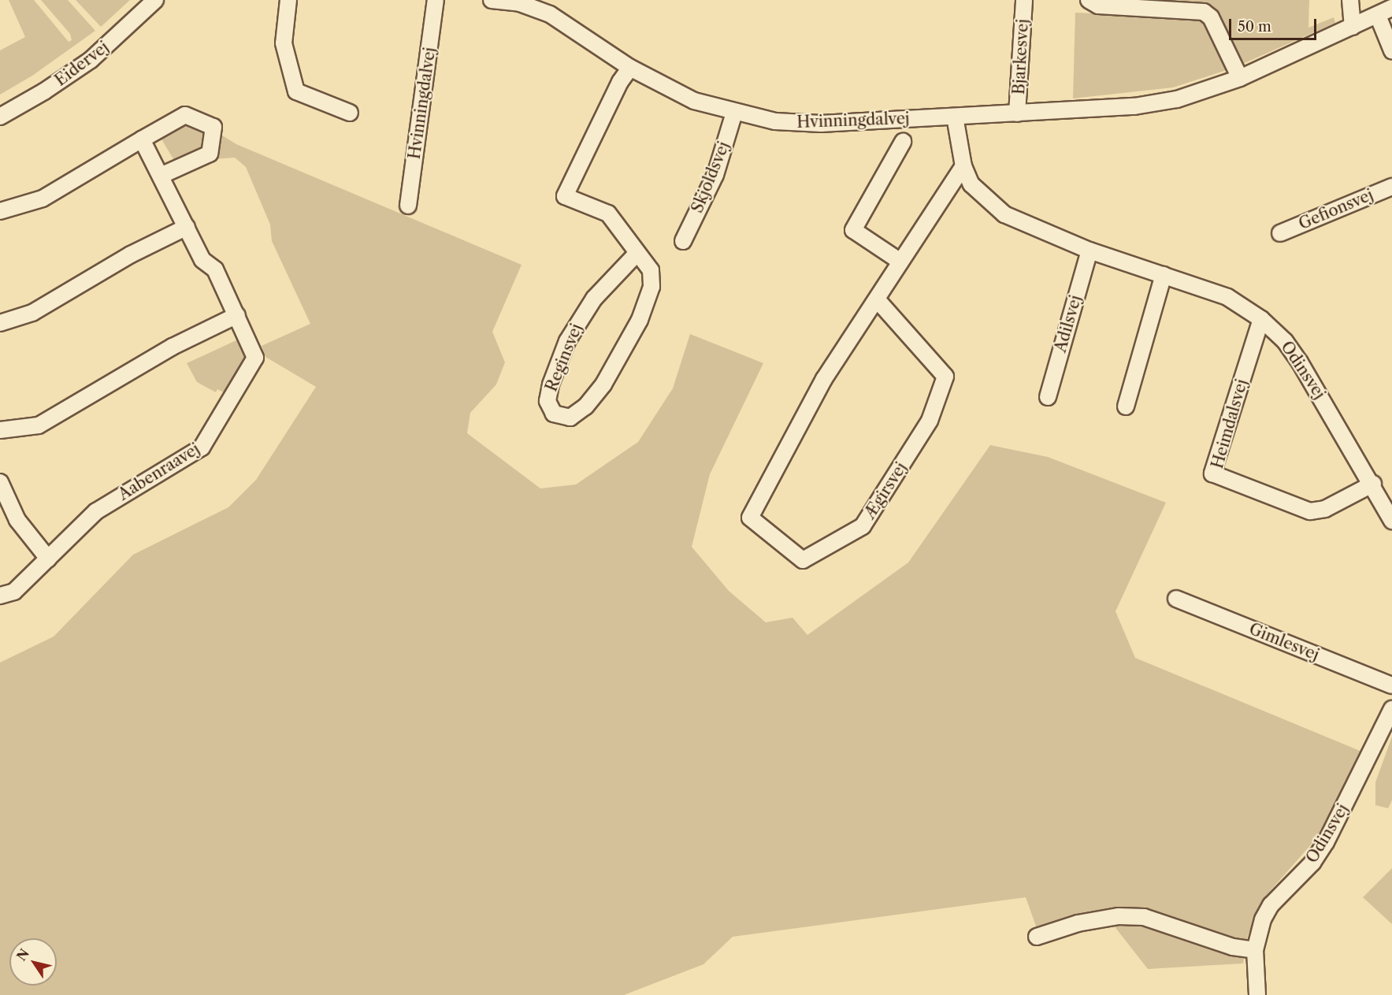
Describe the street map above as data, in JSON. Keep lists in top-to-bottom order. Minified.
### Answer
{"streets":{"street":["Bjarkesvej","Eidervej","Hvinningdalvej","Skjoldsvej","Gefionsvej","Adilsvej","Reginsvej","Odinsvej","Heimdalsvej","Aabenraavej","Ægirsvej","Gimlesvej"]},"crossings":[["Bjarkesvej","Hvinningdalvej"],["Hvinningdalvej","Skjoldsvej"],["Hvinningdalvej","Reginsvej"],["Hvinningdalvej","Odinsvej"],["Adilsvej","Odinsvej"],["Odinsvej","Heimdalsvej"],["Odinsvej","Ægirsvej"]],"scale_bar":"50 m","north":"top left"}
